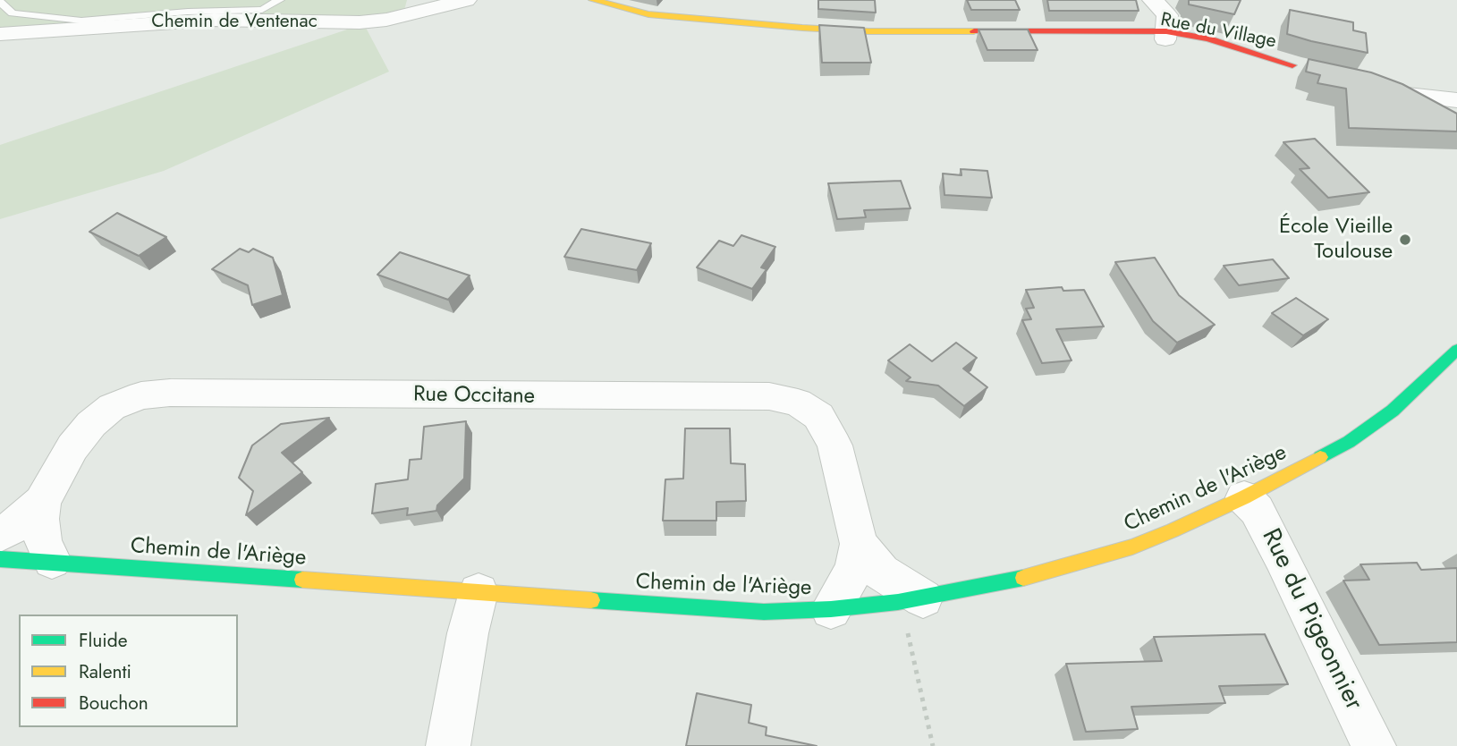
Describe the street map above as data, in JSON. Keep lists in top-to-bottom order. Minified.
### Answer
{"streets":{"street":["Chemin de Ventenac","Rue du Village","Rue Occitane","Chemin de l'Ariège","Rue du Pigeonnier"]},"crossings":[["Rue Occitane","Chemin de l'Ariège"],["Chemin de l'Ariège","Rue du Pigeonnier"]],"places":["École Vieille Toulouse"],"legend":["Fluide","Ralenti","Bouchon"]}
